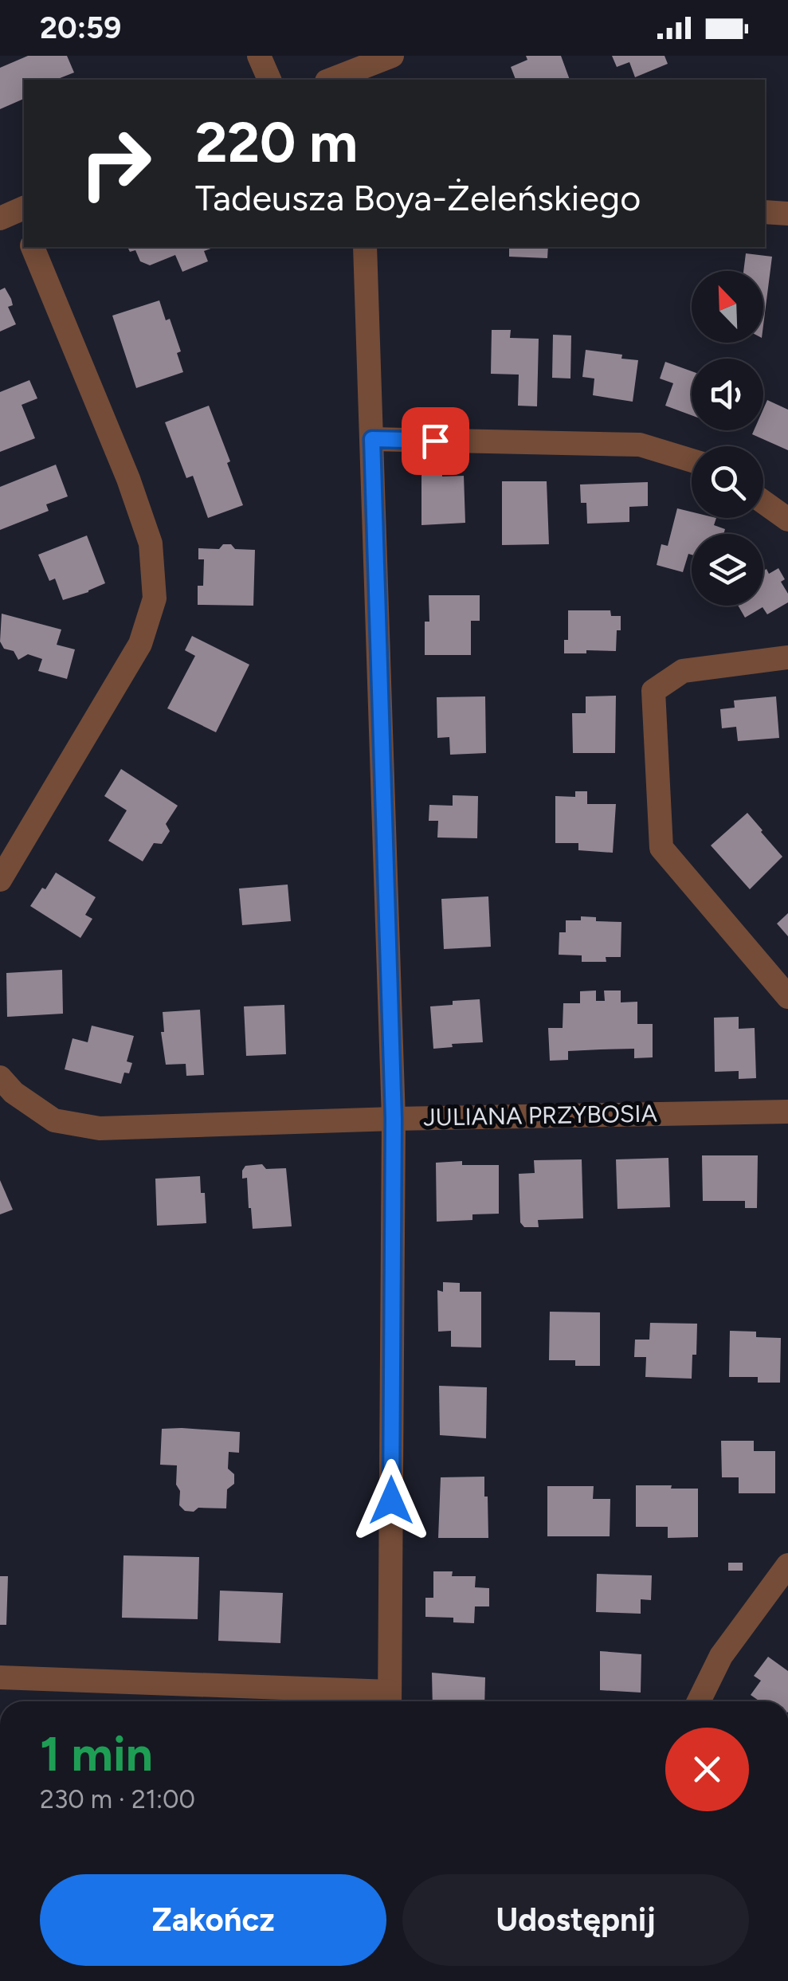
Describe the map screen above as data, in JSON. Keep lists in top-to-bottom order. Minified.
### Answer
{"streets":{"street":["JULIANA PRZYBOSIA"]},"north":"top left","page":{"status":"20:59","turn":["220 m","Tadeusza Boya-Żeleńskiego"],"heading":["1 min","230 m · 21:00"],"buttons":["Zakończ","Udostępnij"]}}
